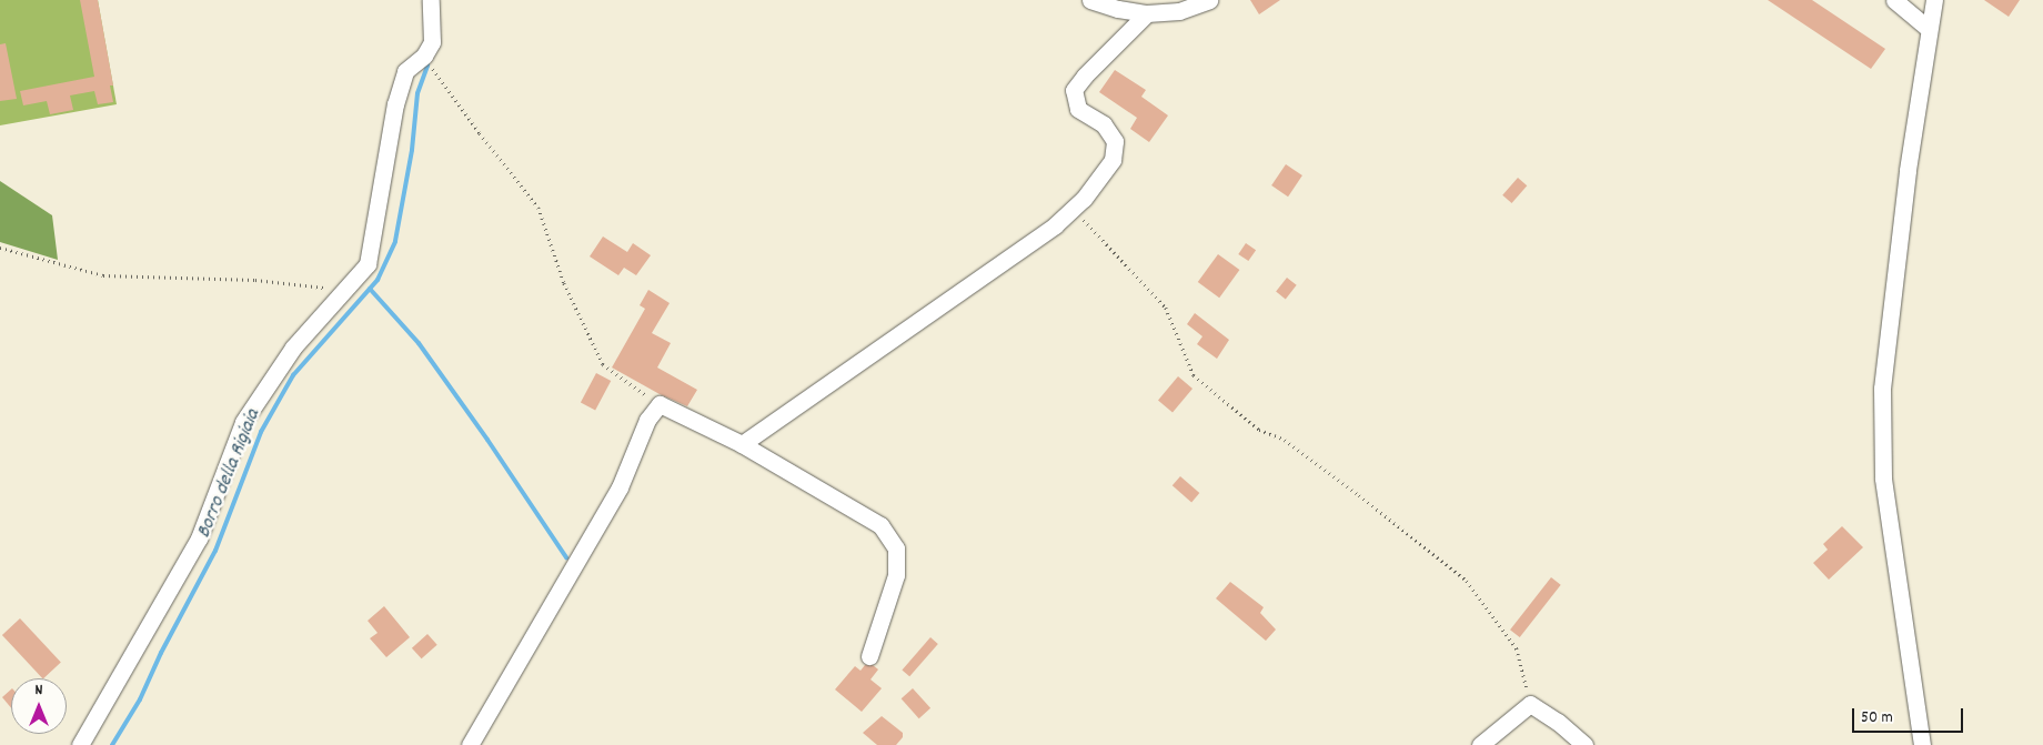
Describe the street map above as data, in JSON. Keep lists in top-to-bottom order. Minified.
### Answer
{"water":["Borro della Rigiaia"],"scale_bar":"50 m","north":"top"}
